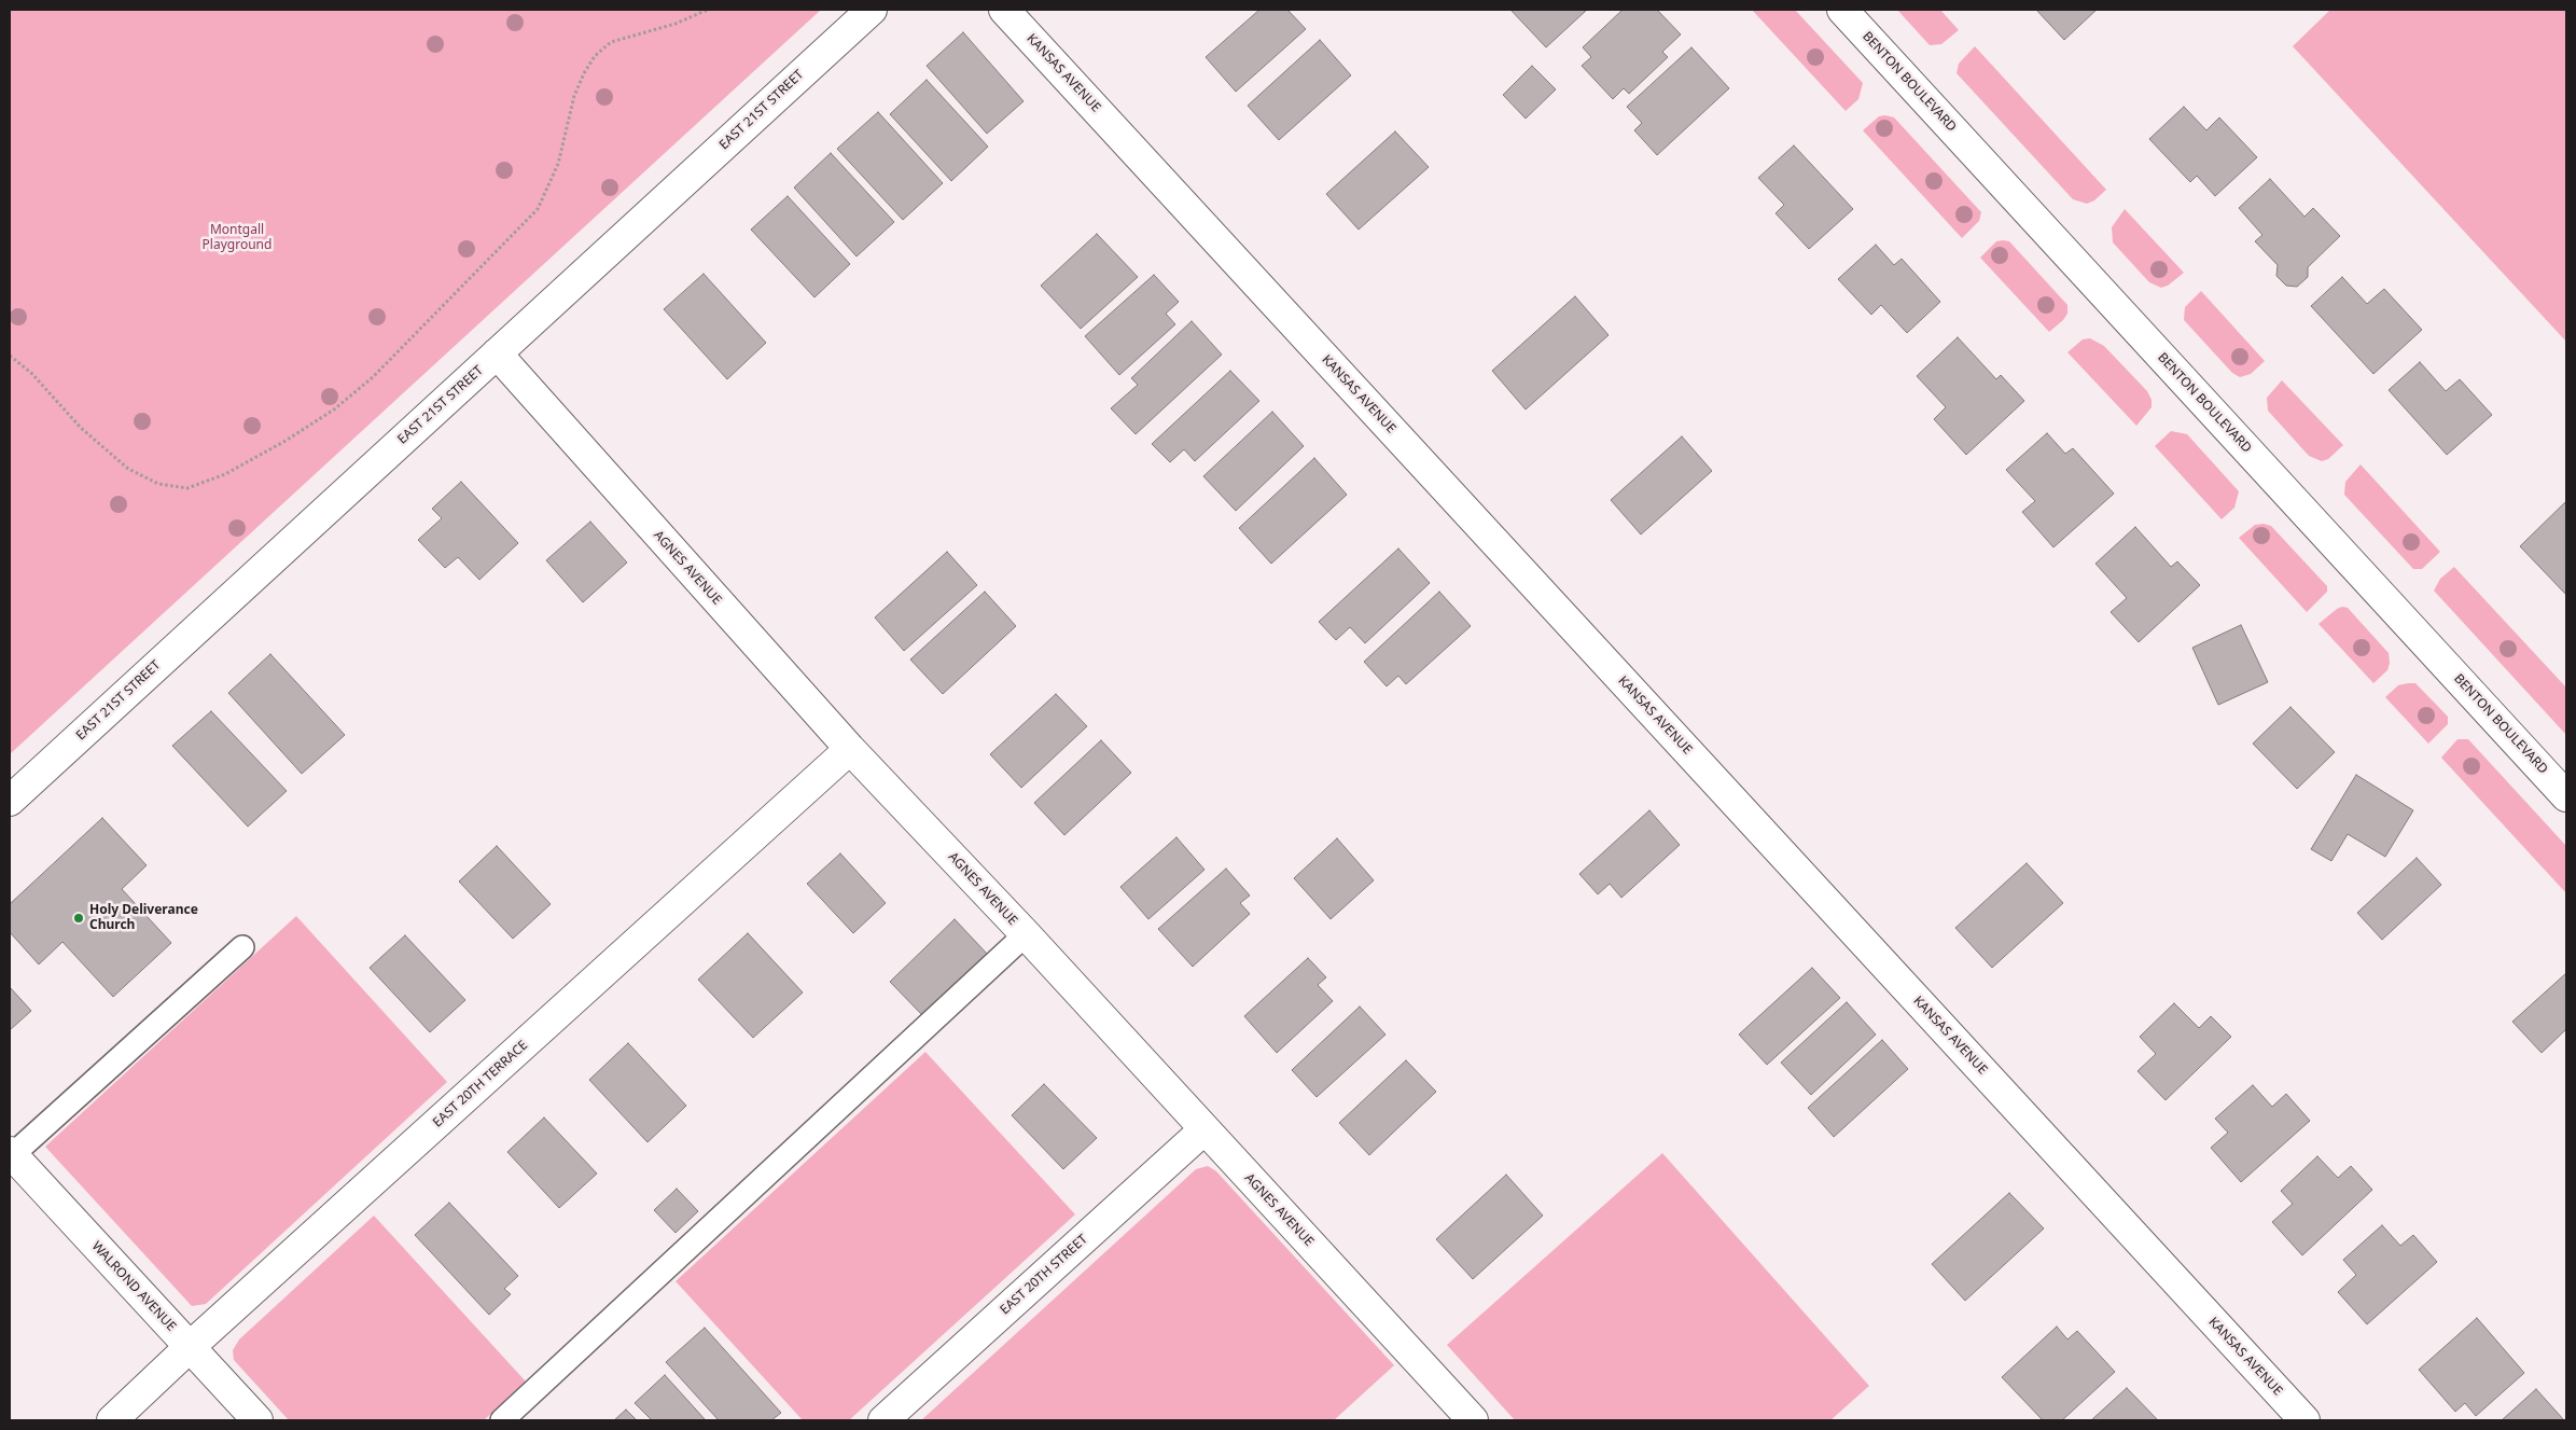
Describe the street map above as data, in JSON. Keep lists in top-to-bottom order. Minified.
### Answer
{"streets":{"street":["KANSAS AVENUE","BENTON BOULEVARD","EAST 21ST STREET","AGNES AVENUE","EAST 20TH TERRACE","EAST 20TH STREET","WALROND AVENUE"]},"crossings":[["EAST 21ST STREET","AGNES AVENUE"],["AGNES AVENUE","EAST 20TH TERRACE"],["AGNES AVENUE","EAST 20TH STREET"],["EAST 20TH TERRACE","WALROND AVENUE"]],"parks":["Montgall Playground"],"places":["Holy Deliverance Church"]}
